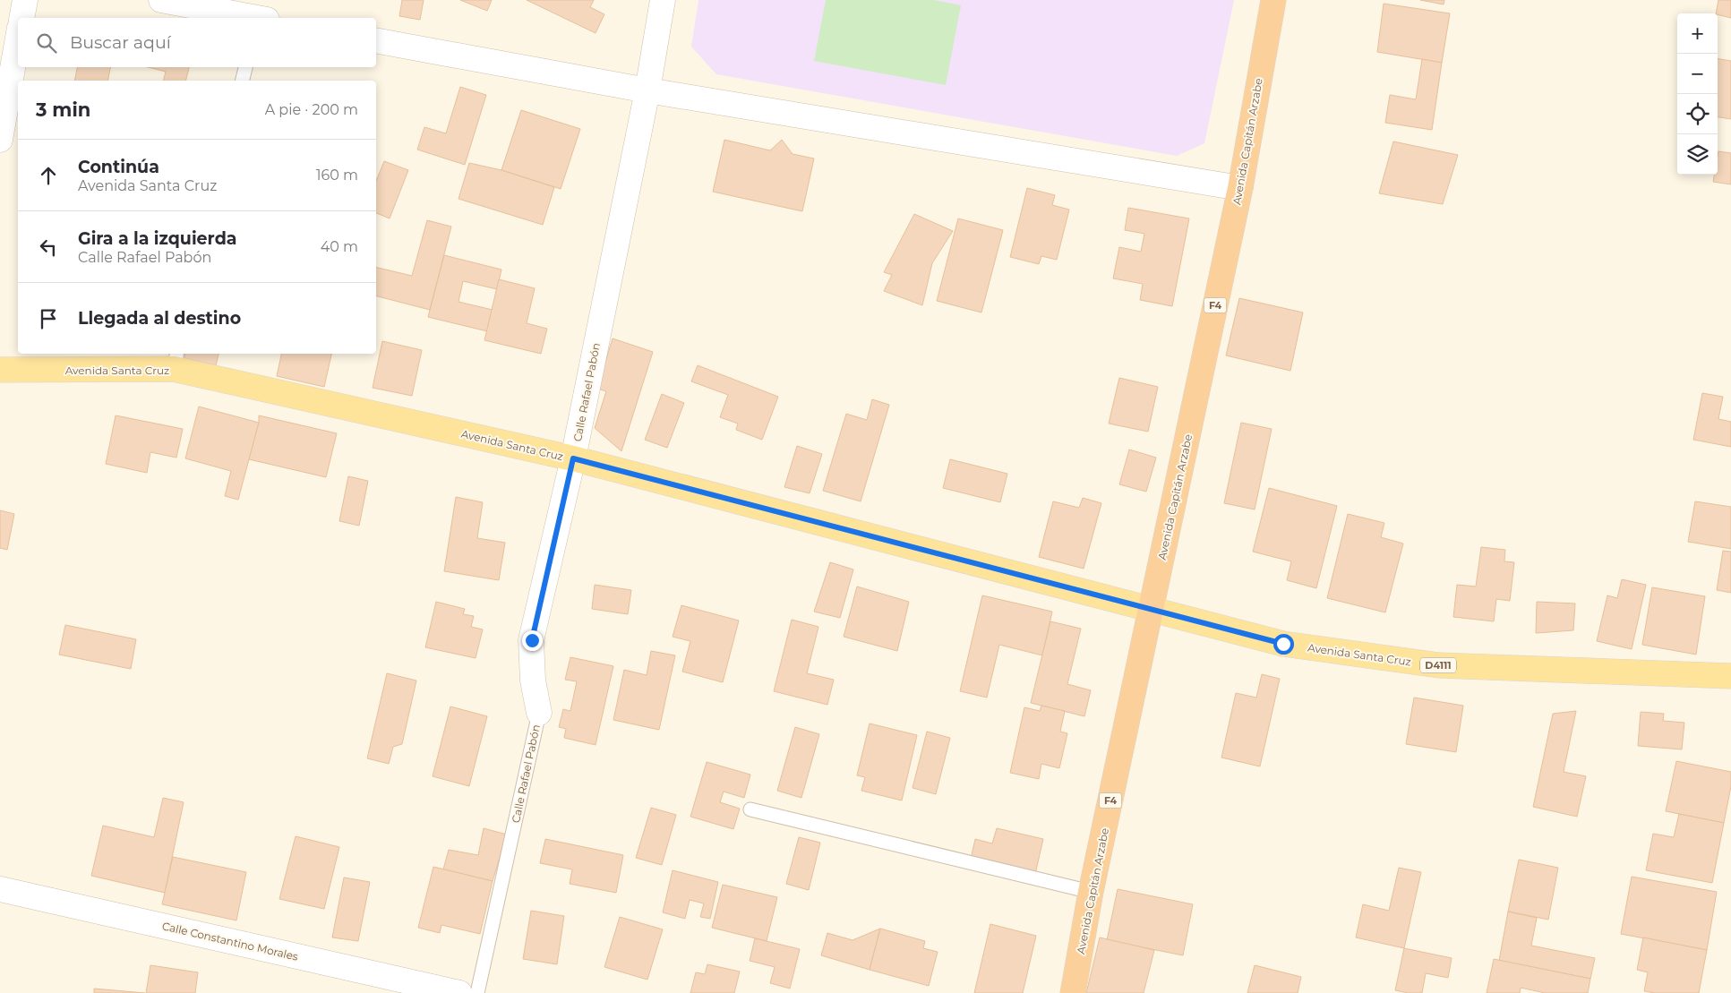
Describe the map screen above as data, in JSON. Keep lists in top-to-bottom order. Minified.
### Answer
{"streets":{"highway":["Avenida Capitán Arzabe","F4"],"main road":["Avenida Santa Cruz","D4111"],"street":["Calle Rafael Pabón","Calle Constantino Morales"]},"crossings":[["Avenida Capitán Arzabe","Avenida Santa Cruz"],["Avenida Santa Cruz","Calle Rafael Pabón"]],"page":{"map_buttons":["+","−"],"search":"Buscar aquí","heading":["3 min","A pie · 200 m"],"list":[["Continúa","Avenida Santa Cruz","160 m"],["Gira a la izquierda","Calle Rafael Pabón","40 m"],"Llegada al destino"]}}
